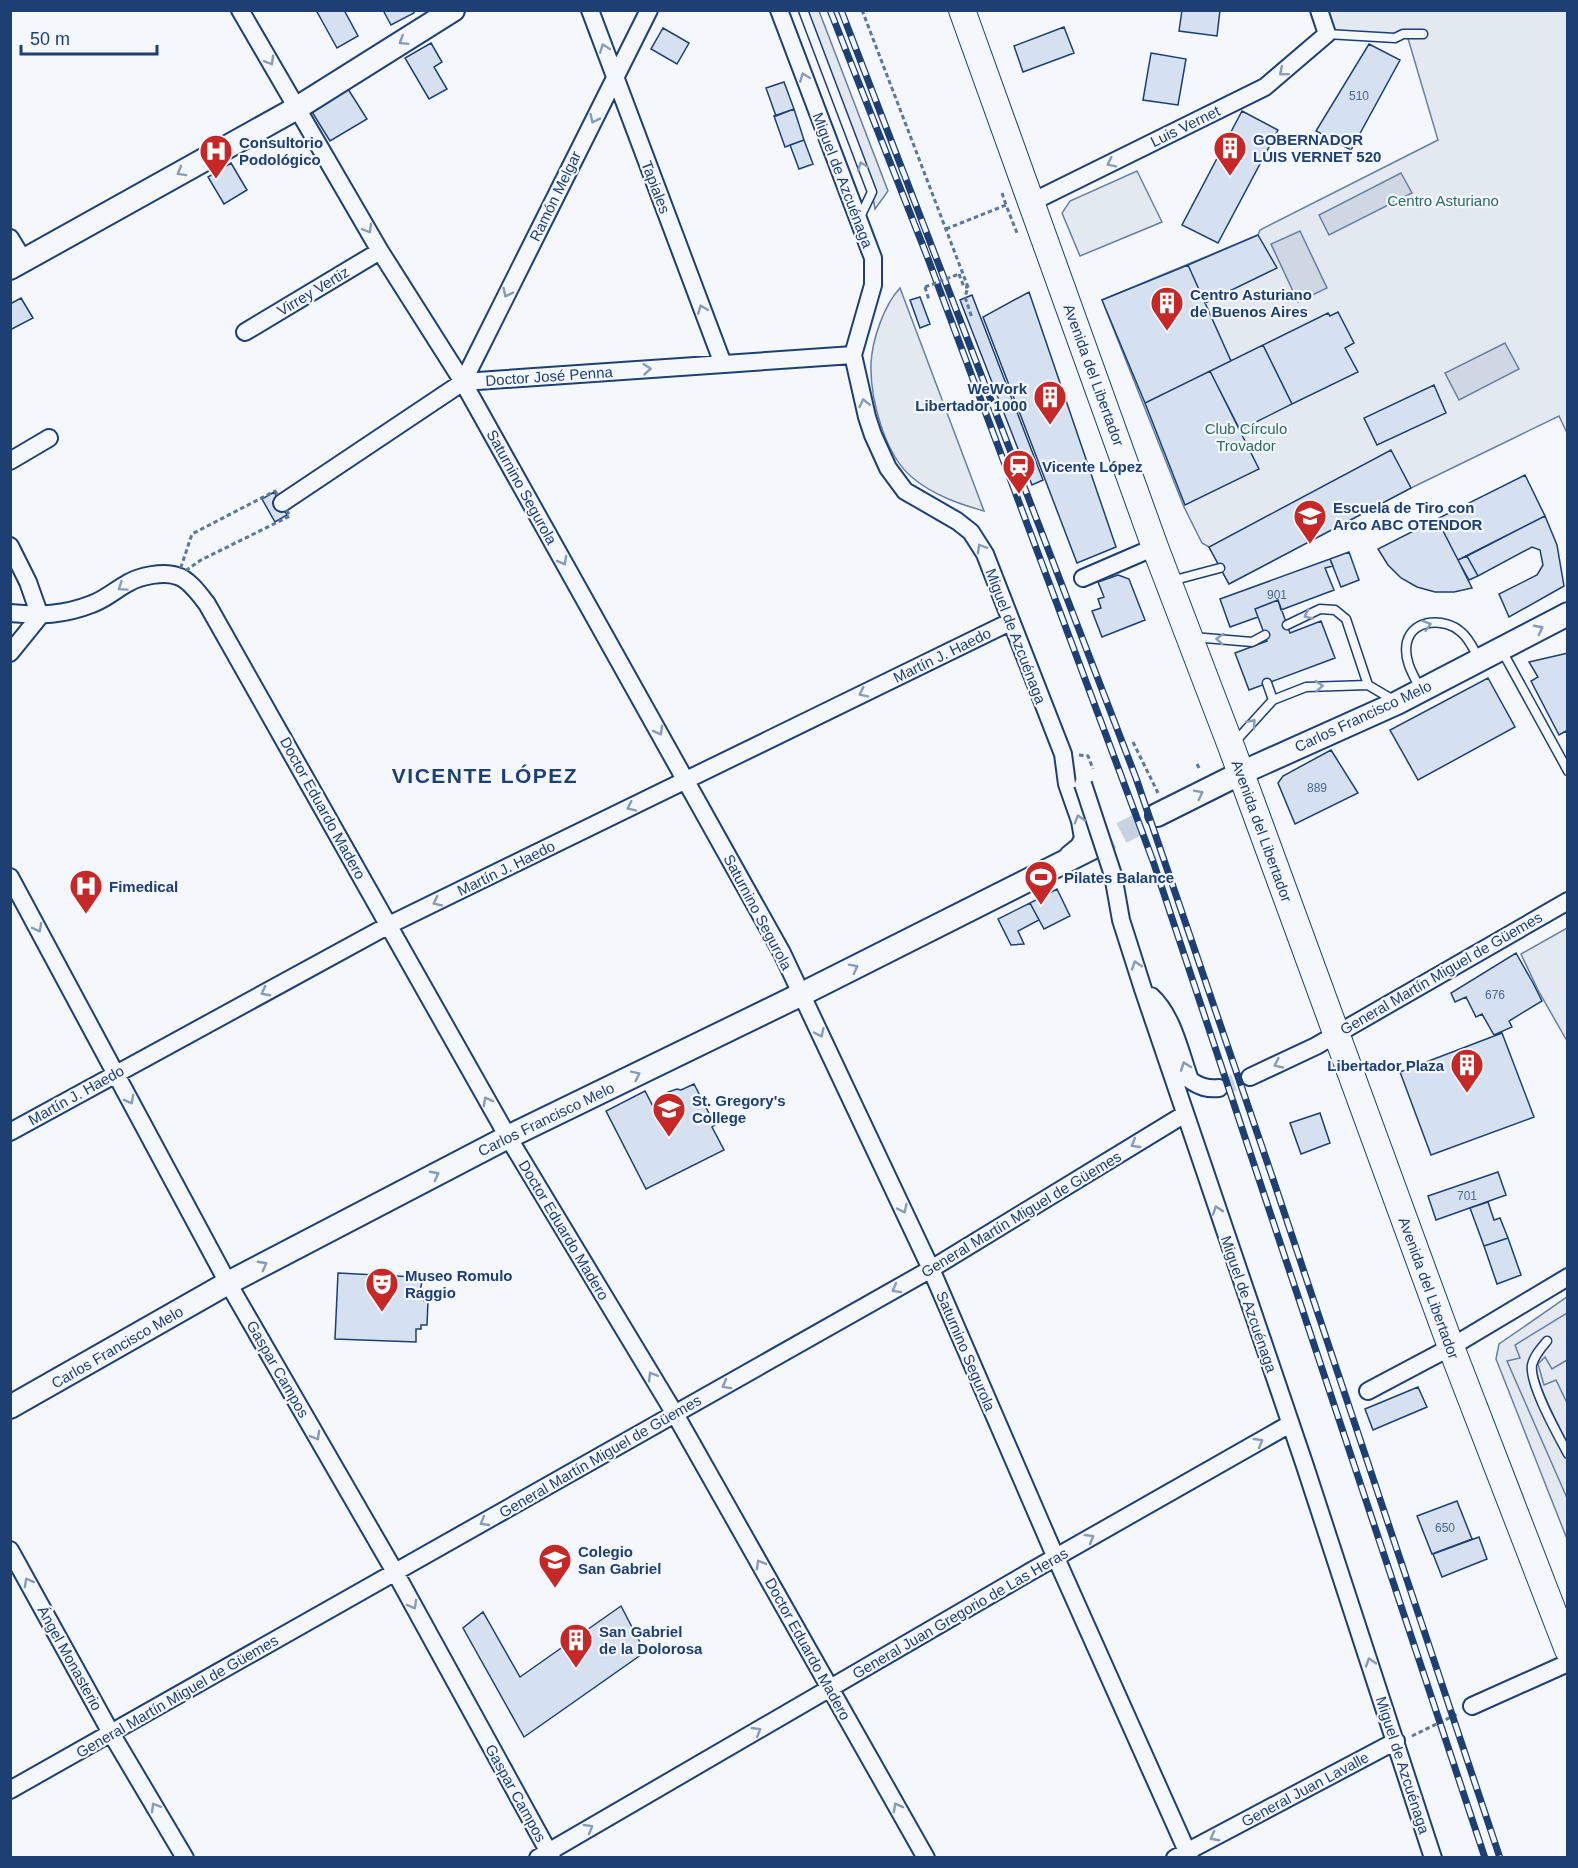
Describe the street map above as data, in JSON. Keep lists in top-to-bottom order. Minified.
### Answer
{"streets":{"main road":["Avenida del Libertador"],"street":["Luis Vernet","Miguel de Azcuénaga","Tapiales","Ramón Melgar","Virrey Vertiz","Doctor José Penna","Saturnino Segurola","Martín J. Haedo","Carlos Francisco Melo","Doctor Eduardo Madero","General Martín Miguel de Güemes","Gaspar Campos","General Juan Gregorio de Las Heras","Ángel Monasterio","General Juan Lavalle"]},"crossings":[["Luis Vernet","Avenida del Libertador"],["Miguel de Azcuénaga","Doctor José Penna"],["Miguel de Azcuénaga","Martín J. Haedo"],["Miguel de Azcuénaga","Carlos Francisco Melo"],["Miguel de Azcuénaga","General Martín Miguel de Güemes"],["Miguel de Azcuénaga","General Juan Gregorio de Las Heras"],["Miguel de Azcuénaga","General Juan Lavalle"],["Tapiales","Ramón Melgar"],["Tapiales","Doctor José Penna"],["Ramón Melgar","Doctor José Penna"],["Ramón Melgar","Saturnino Segurola"],["Virrey Vertiz","Saturnino Segurola"],["Avenida del Libertador","Carlos Francisco Melo"],["Avenida del Libertador","General Martín Miguel de Güemes"],["Doctor José Penna","Saturnino Segurola"],["Saturnino Segurola","Martín J. Haedo"],["Saturnino Segurola","Carlos Francisco Melo"],["Saturnino Segurola","General Martín Miguel de Güemes"],["Saturnino Segurola","General Juan Gregorio de Las Heras"],["Saturnino Segurola","General Juan Lavalle"],["Martín J. Haedo","Doctor Eduardo Madero"],["Martín J. Haedo","Gaspar Campos"],["Carlos Francisco Melo","Doctor Eduardo Madero"],["Carlos Francisco Melo","Gaspar Campos"],["Doctor Eduardo Madero","General Martín Miguel de Güemes"],["Doctor Eduardo Madero","General Juan Gregorio de Las Heras"],["General Martín Miguel de Güemes","Gaspar Campos"],["General Martín Miguel de Güemes","Ángel Monasterio"],["Gaspar Campos","General Juan Gregorio de Las Heras"]],"one_way":["Luis Vernet","Miguel de Azcuénaga","Tapiales","Ramón Melgar","Doctor José Penna","Saturnino Segurola","Martín J. Haedo","Carlos Francisco Melo","Doctor Eduardo Madero","General Martín Miguel de Güemes","Gaspar Campos","General Juan Gregorio de Las Heras","Ángel Monasterio","General Juan Lavalle"],"districts":["VICENTE LÓPEZ"],"parks":["Centro Asturiano","Club Círculo Trovador"],"places":{"building":["GOBERNADOR LUIS VERNET 520","Centro Asturiano de Buenos Aires","WeWork Libertador 1000","Libertador Plaza","San Gabriel de la Dolorosa"],"hospital":["Consultorio Podológico","Fimedical"],"station":["Vicente López"],"school or university":["Escuela de Tiro con Arco ABC OTENDOR","St. Gregory's College","Colegio San Gabriel"],"sports":["Pilates Balance"],"theatre":["Museo Romulo Raggio"]},"house_numbers":["510","901","889","676","701","650"],"scale_bar":"50 m"}
